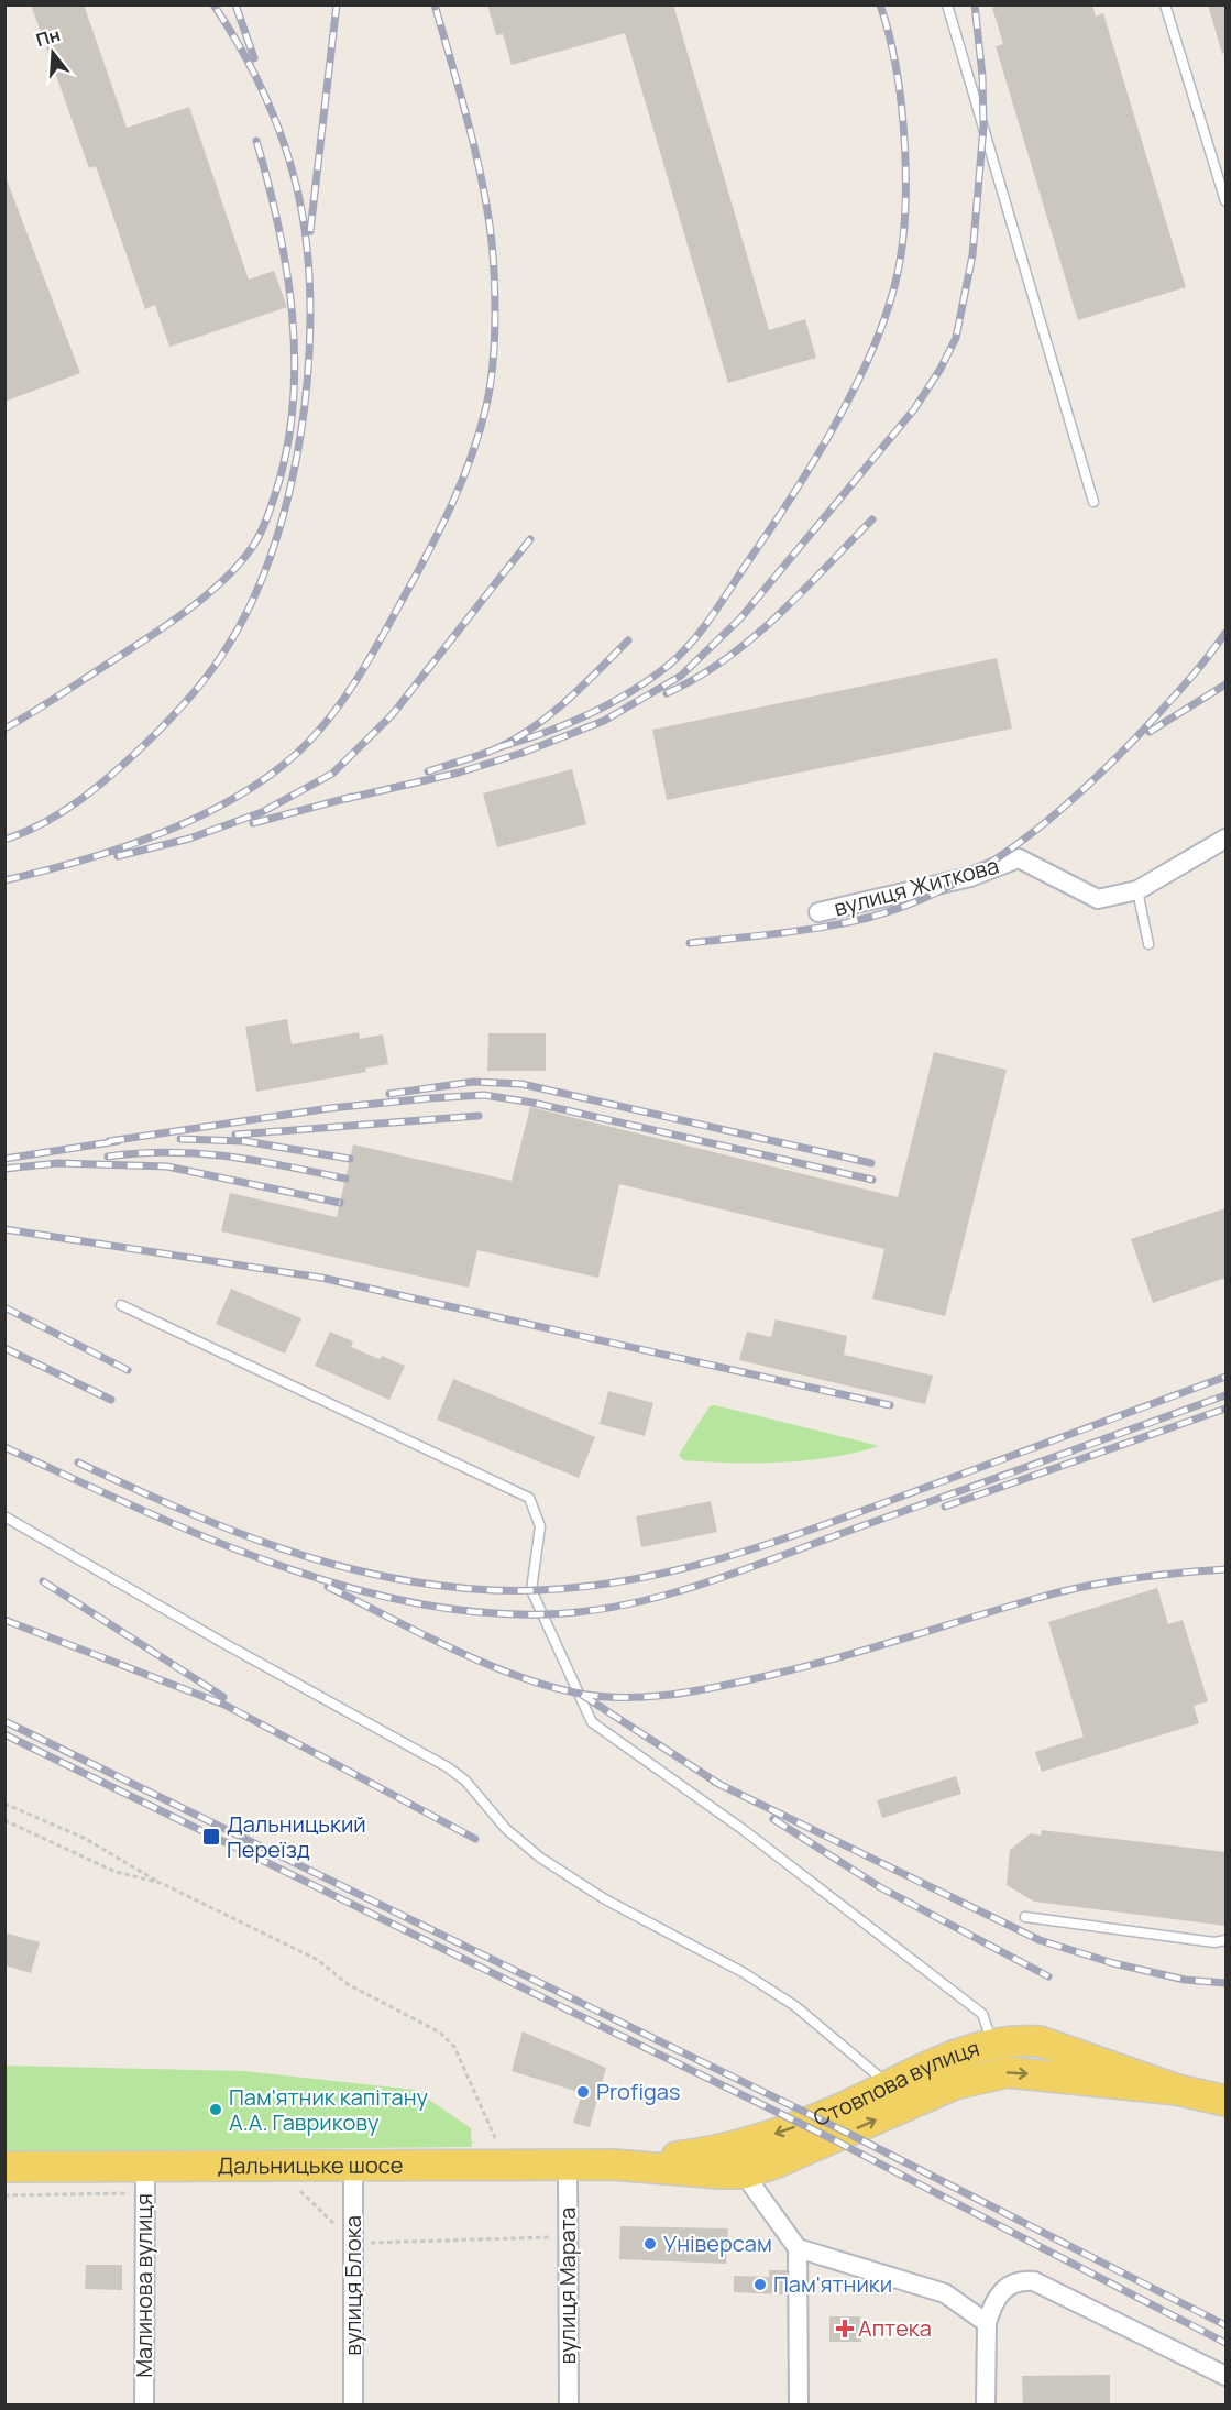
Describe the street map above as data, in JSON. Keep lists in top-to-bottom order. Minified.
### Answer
{"streets":{"main road":["Стовпова вулиця","Дальницьке шосе"],"street":["вулиця Житкова","Малинова вулиця","вулиця Блока","вулиця Марата"]},"crossings":[["Стовпова вулиця","Дальницьке шосе"],["Дальницьке шосе","Малинова вулиця"],["Дальницьке шосе","вулиця Блока"],["Дальницьке шосе","вулиця Марата"]],"places":{"transit":["Дальницький Переїзд"],"other":["Profigas","Пам'ятник капітану А.А. Гаврикову","Універсам","Пам'ятники"],"health":["Аптека"]},"north":"top"}
